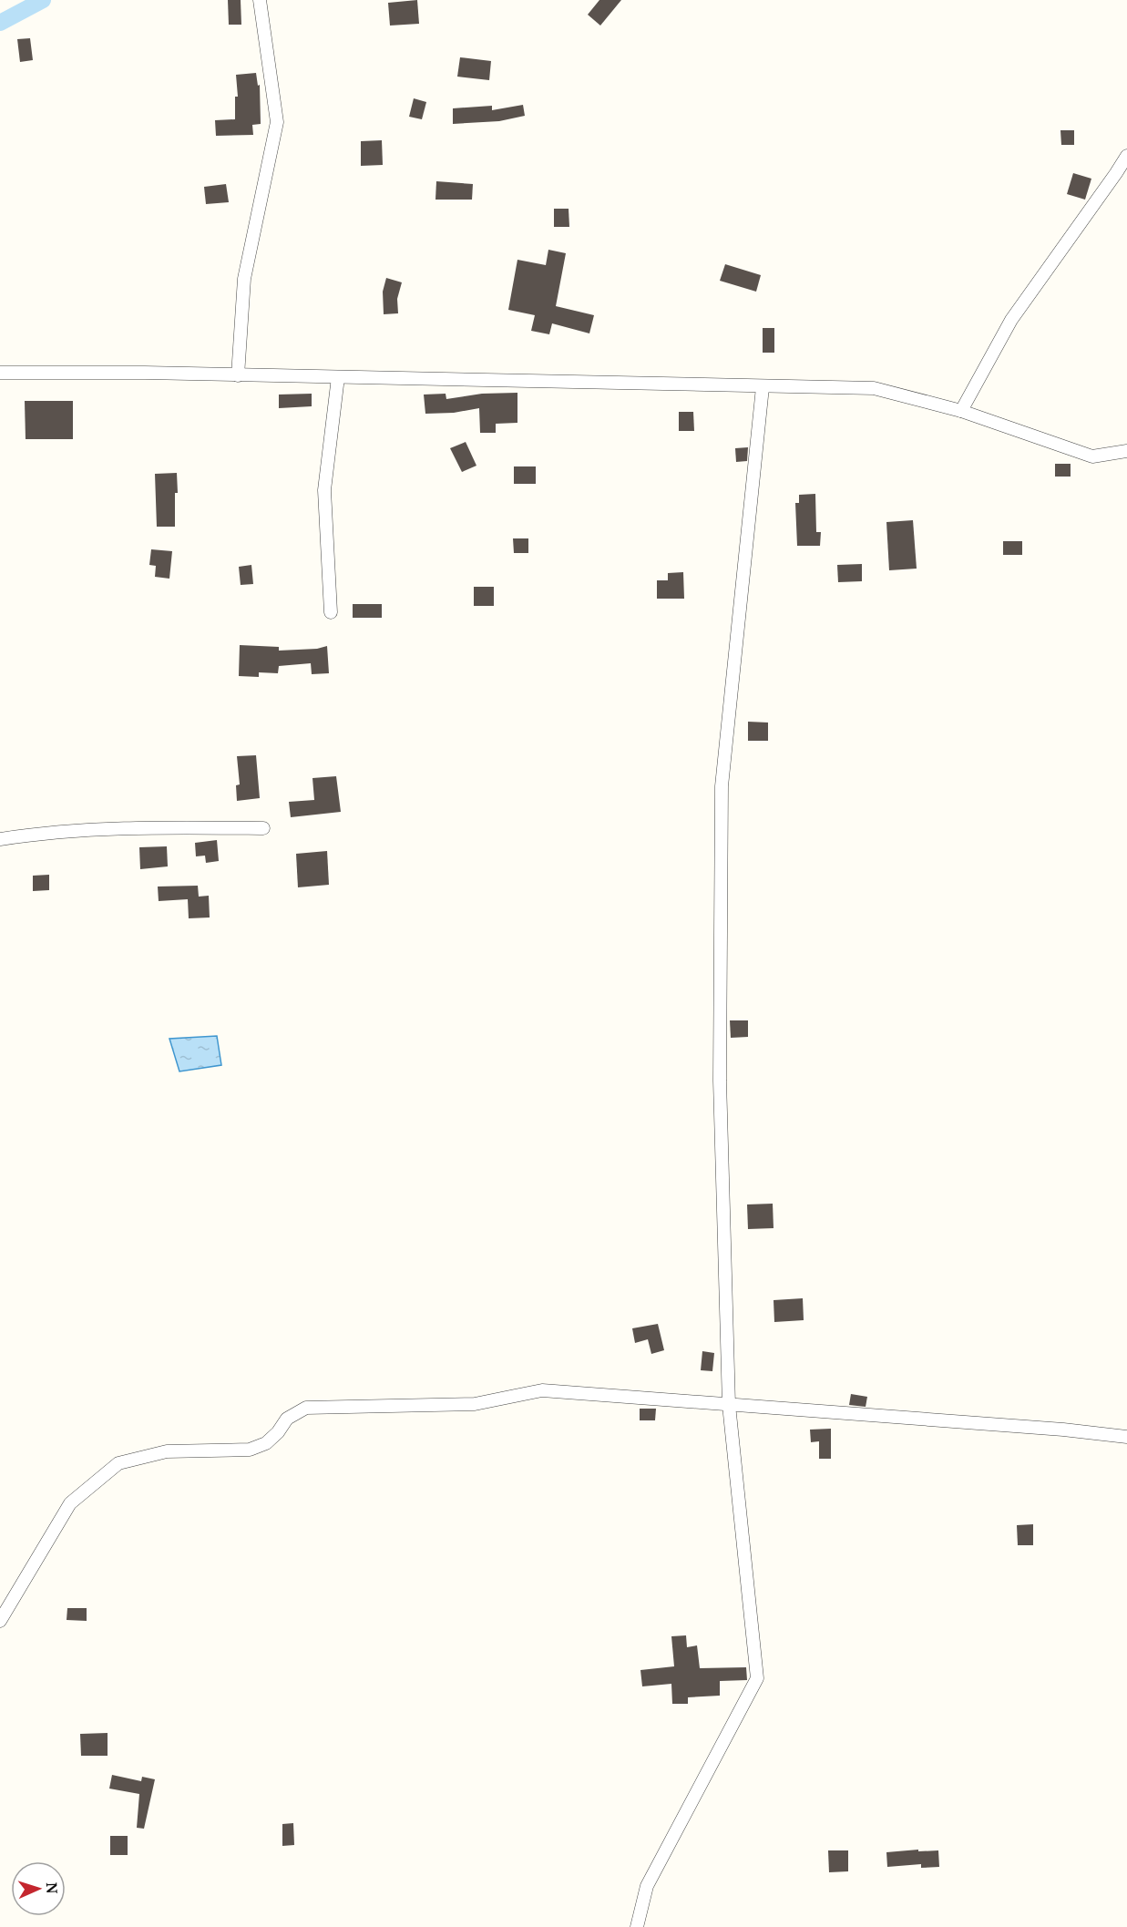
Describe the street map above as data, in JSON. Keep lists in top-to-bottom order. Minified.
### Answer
{"north":"right"}
